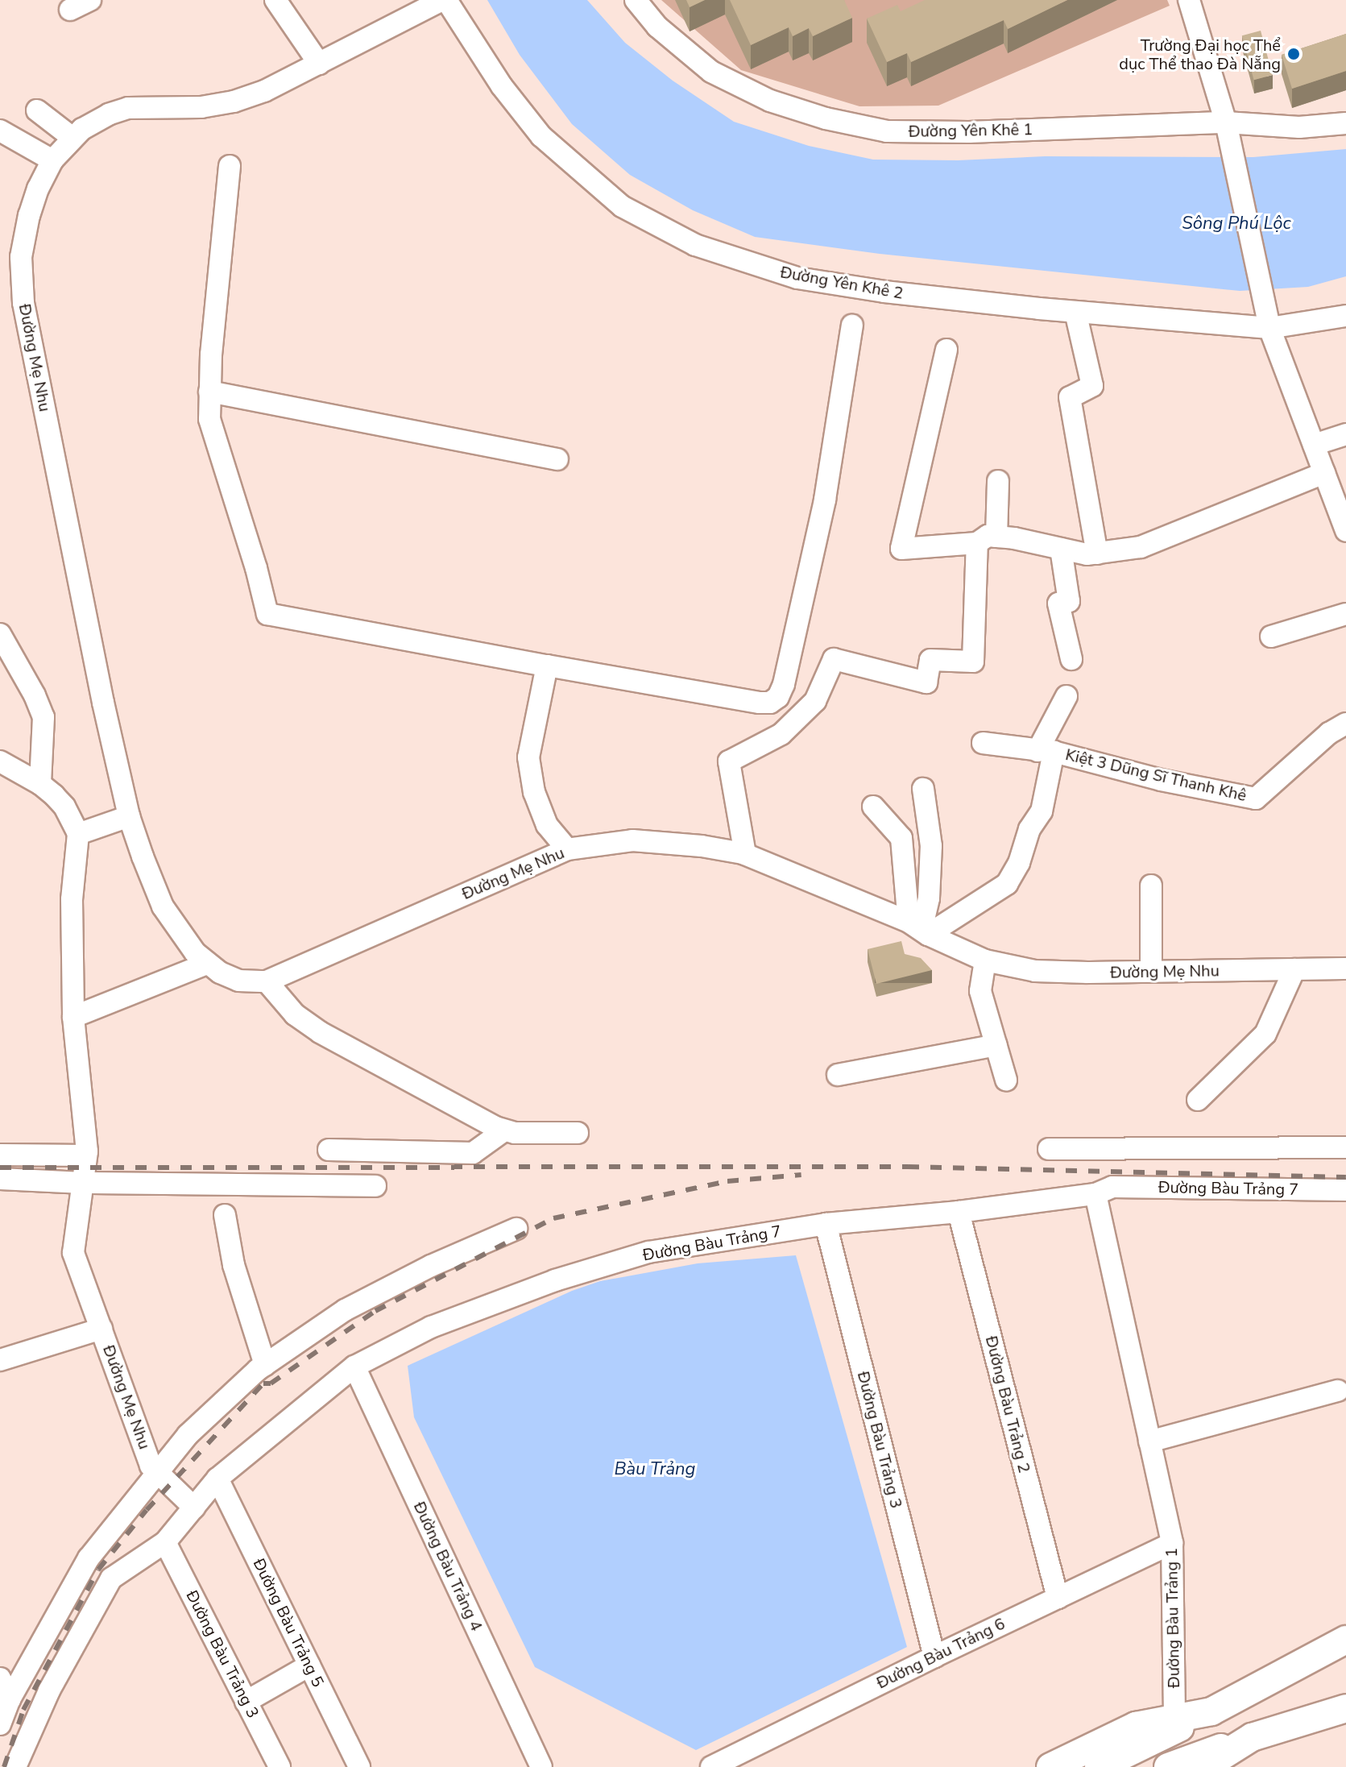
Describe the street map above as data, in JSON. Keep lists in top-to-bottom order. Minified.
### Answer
{"streets":{"street":["Đường Yên Khê 1","Đường Yên Khê 2","Đường Mẹ Nhu","Kiệt 3 Dũng Sĩ Thanh Khê","Đường Bàu Trảng 7","Đường Bàu Trảng 2","Đường Bàu Trảng 3","Đường Bàu Trảng 4","Đường Bàu Trảng 1","Đường Bàu Trảng 5","Đường Bàu Trảng 6"]},"crossings":[["Đường Yên Khê 2","Đường Mẹ Nhu"],["Đường Bàu Trảng 7","Đường Bàu Trảng 2"],["Đường Bàu Trảng 7","Đường Bàu Trảng 3"],["Đường Bàu Trảng 7","Đường Bàu Trảng 4"],["Đường Bàu Trảng 7","Đường Bàu Trảng 1"],["Đường Bàu Trảng 7","Đường Bàu Trảng 5"],["Đường Bàu Trảng 2","Đường Bàu Trảng 6"],["Đường Bàu Trảng 3","Đường Bàu Trảng 6"],["Đường Bàu Trảng 1","Đường Bàu Trảng 6"]],"water":["Sông Phú Lộc","Bàu Trảng"],"places":["Trường Đại học Thể dục Thể thao Đà Nẵng"]}
